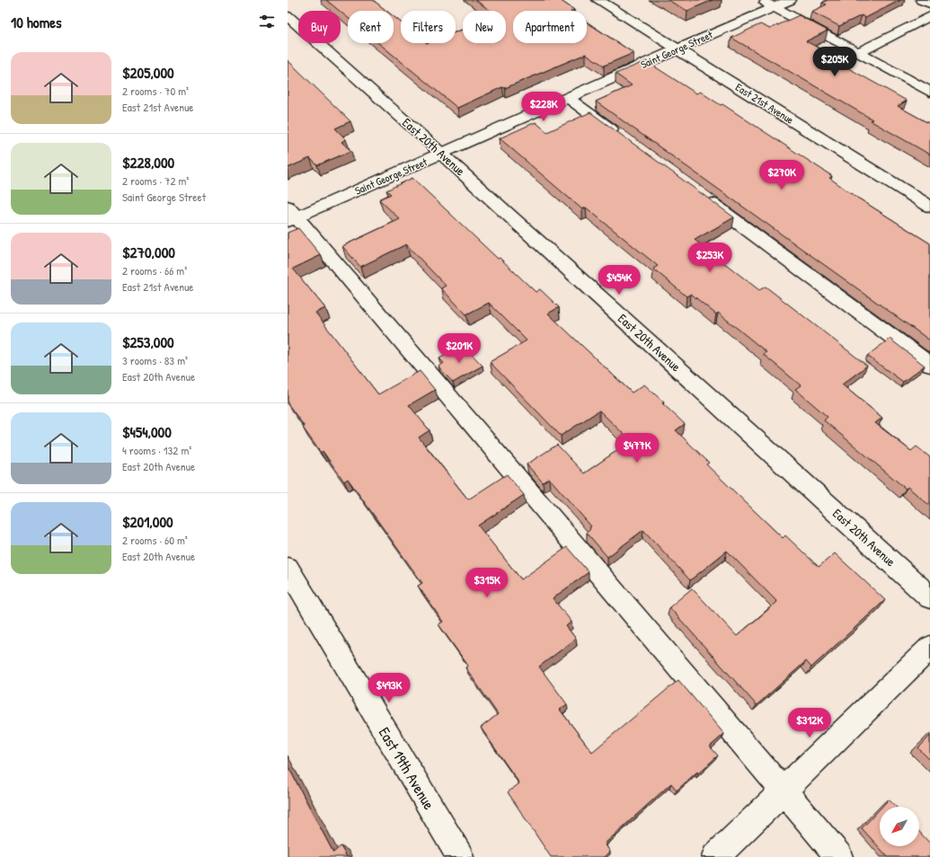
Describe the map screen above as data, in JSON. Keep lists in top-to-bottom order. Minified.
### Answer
{"streets":{"street":["Saint George Street","East 21st Avenue","East 20th Avenue","East 19th Avenue"]},"crossings":[["Saint George Street","East 21st Avenue"],["Saint George Street","East 20th Avenue"]],"north":"bottom left","page":{"heading":"10 homes","chip":["Buy","Rent","Filters","New","Apartment"],"list":[{"name":"$205,000","note":"2 rooms · 70 m² · East 21st Avenue"},{"name":"$228,000","note":"2 rooms · 72 m² · Saint George Street"},{"name":"$270,000","note":"2 rooms · 66 m² · East 21st Avenue"},{"name":"$253,000","note":"3 rooms · 83 m² · East 20th Avenue"},{"name":"$454,000","note":"4 rooms · 132 m² · East 20th Avenue"},{"name":"$201,000","note":"2 rooms · 60 m² · East 20th Avenue"}],"price":["$205K","$228K","$270K","$253K","$454K","$201K","$477K","$315K","$493K","$312K"]}}
